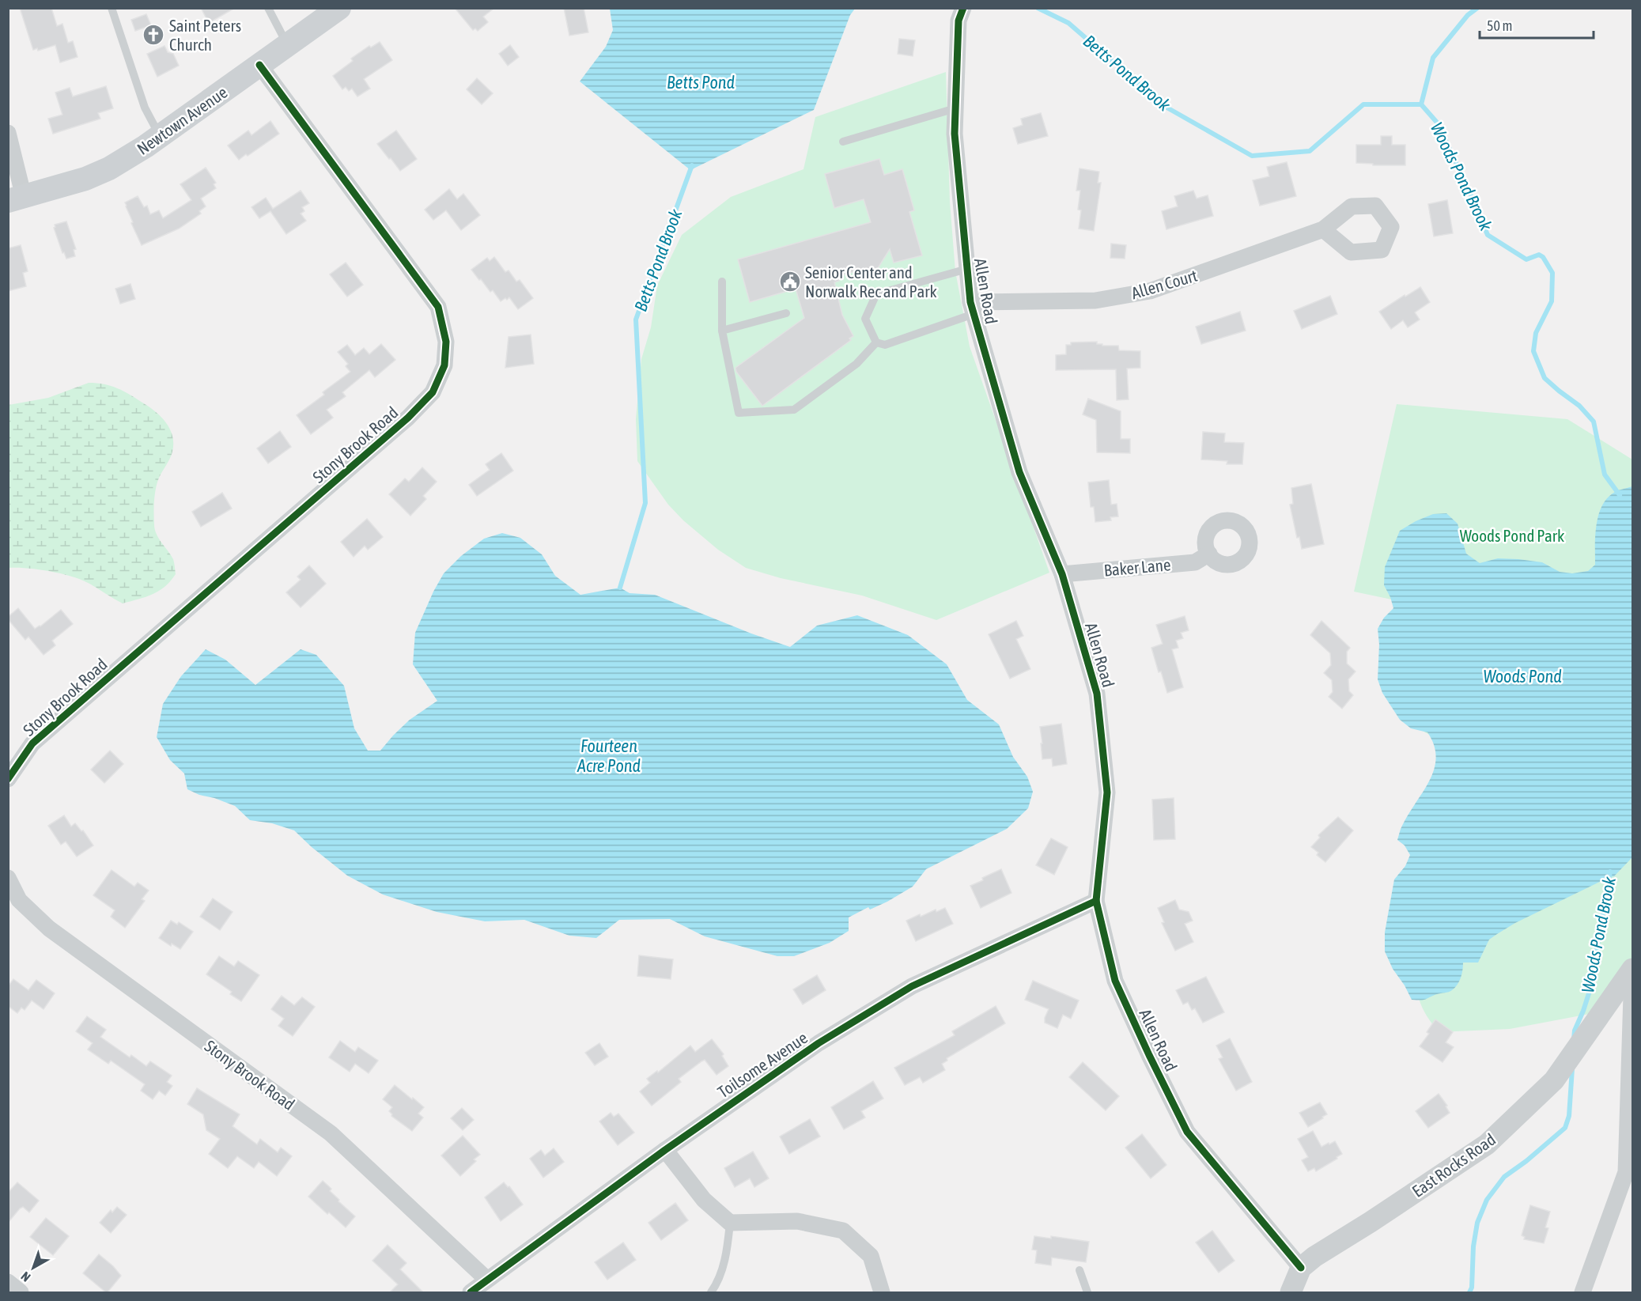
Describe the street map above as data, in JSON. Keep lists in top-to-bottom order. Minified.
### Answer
{"streets":{"main road":["Newtown Avenue"],"street":["Allen Court","Allen Road","Stony Brook Road","Baker Lane","Toilsome Avenue","East Rocks Road"]},"crossings":[["Newtown Avenue","Stony Brook Road"],["Allen Court","Allen Road"],["Allen Road","Baker Lane"],["Allen Road","Toilsome Avenue"],["Allen Road","East Rocks Road"],["Stony Brook Road","Toilsome Avenue"]],"water":["Betts Pond Brook","Betts Pond","Woods Pond Brook","Woods Pond","Fourteen Acre Pond"],"parks":["Woods Pond Park"],"places":{"church":["Saint Peters Church"],"public building":["Senior Center and Norwalk Rec and Park"]},"scale_bar":"50 m","north":"bottom left"}
